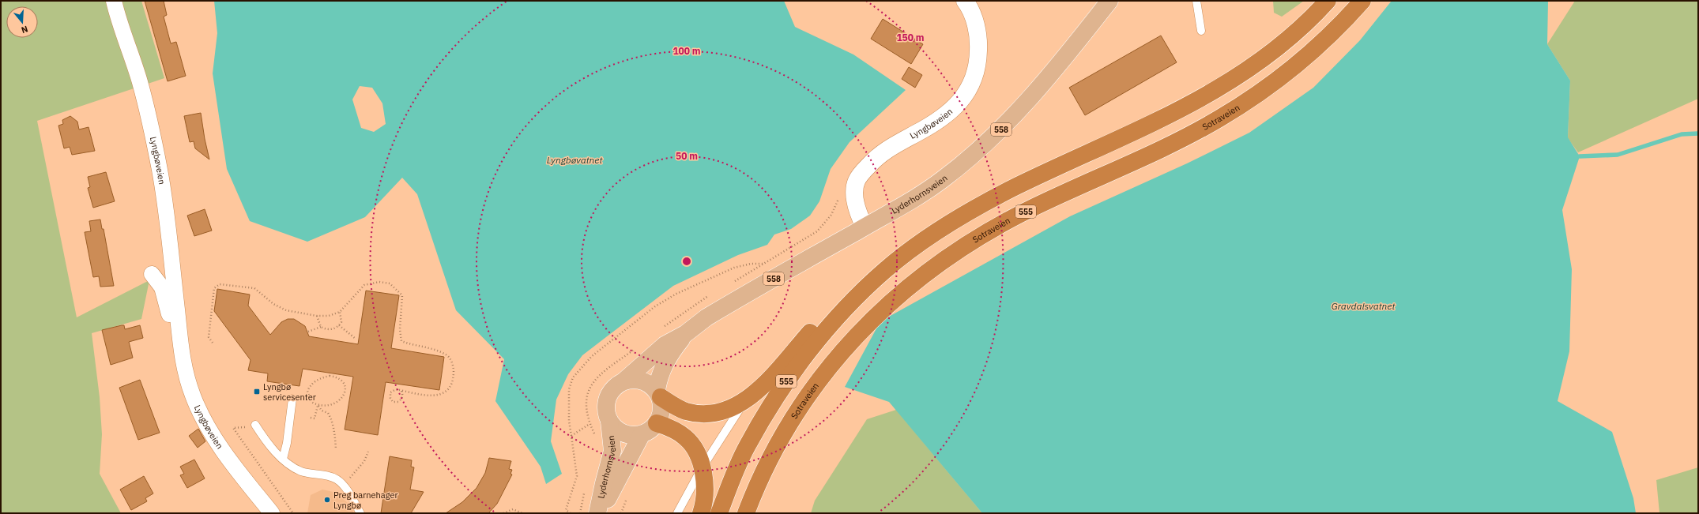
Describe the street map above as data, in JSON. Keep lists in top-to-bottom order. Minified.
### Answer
{"streets":{"highway":["Sotraveien","555"],"main road":["558","Lyderhornsveien"],"street":["Lyngbøveien"]},"crossings":[["Lyngbøveien","Lyderhornsveien"],["558","Lyderhornsveien"],["558","555"],["Lyderhornsveien","555"]],"water":["Lyngbøvatnet","Gravdalsvatnet"],"places":{"transit":["Lyngbø servicesenter"],"other":["Preg barnehager Lyngbø"]},"north":"bottom","rings":["150 m","100 m","50 m"]}
